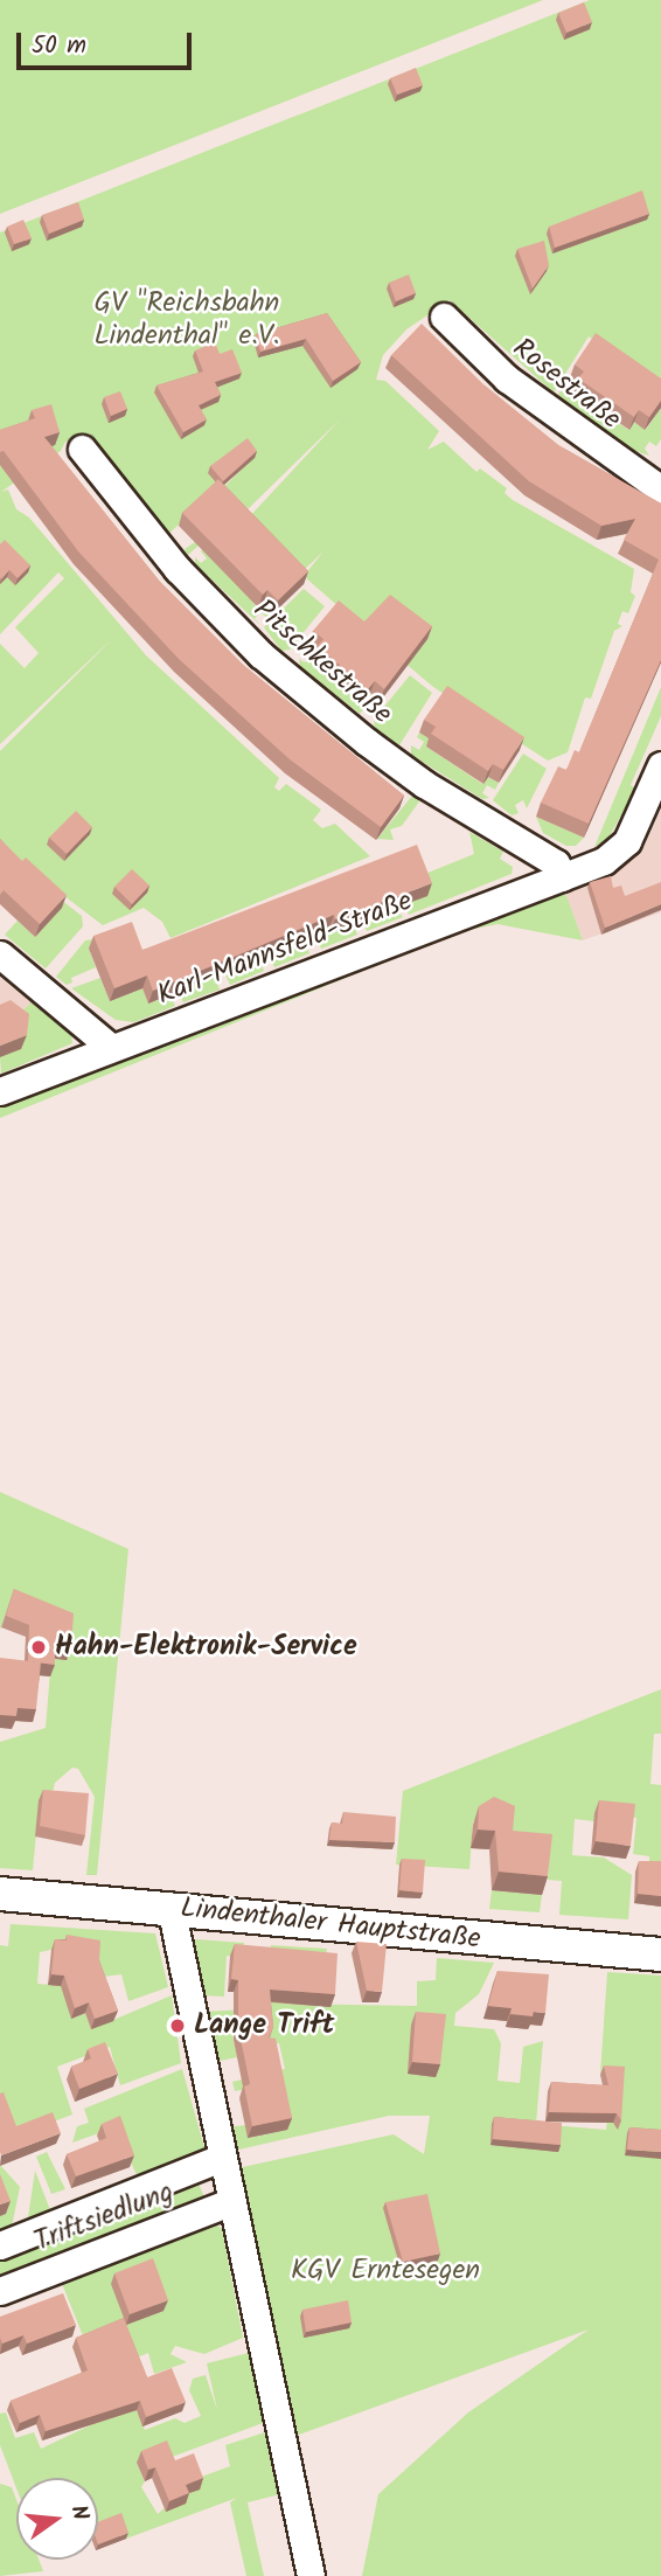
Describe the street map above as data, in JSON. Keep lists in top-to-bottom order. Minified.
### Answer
{"streets":{"street":["Rosestraße","Pitschkestraße","Karl-Mannsfeld-Straße","Lindenthaler Hauptstraße","Triftsiedlung"]},"crossings":[["Pitschkestraße","Karl-Mannsfeld-Straße"]],"parks":["GV \"Reichsbahn Lindenthal\" e.V.","KGV Erntesegen"],"places":["Hahn-Elektronik-Service","Lange Trift"],"scale_bar":"50 m","north":"right"}
